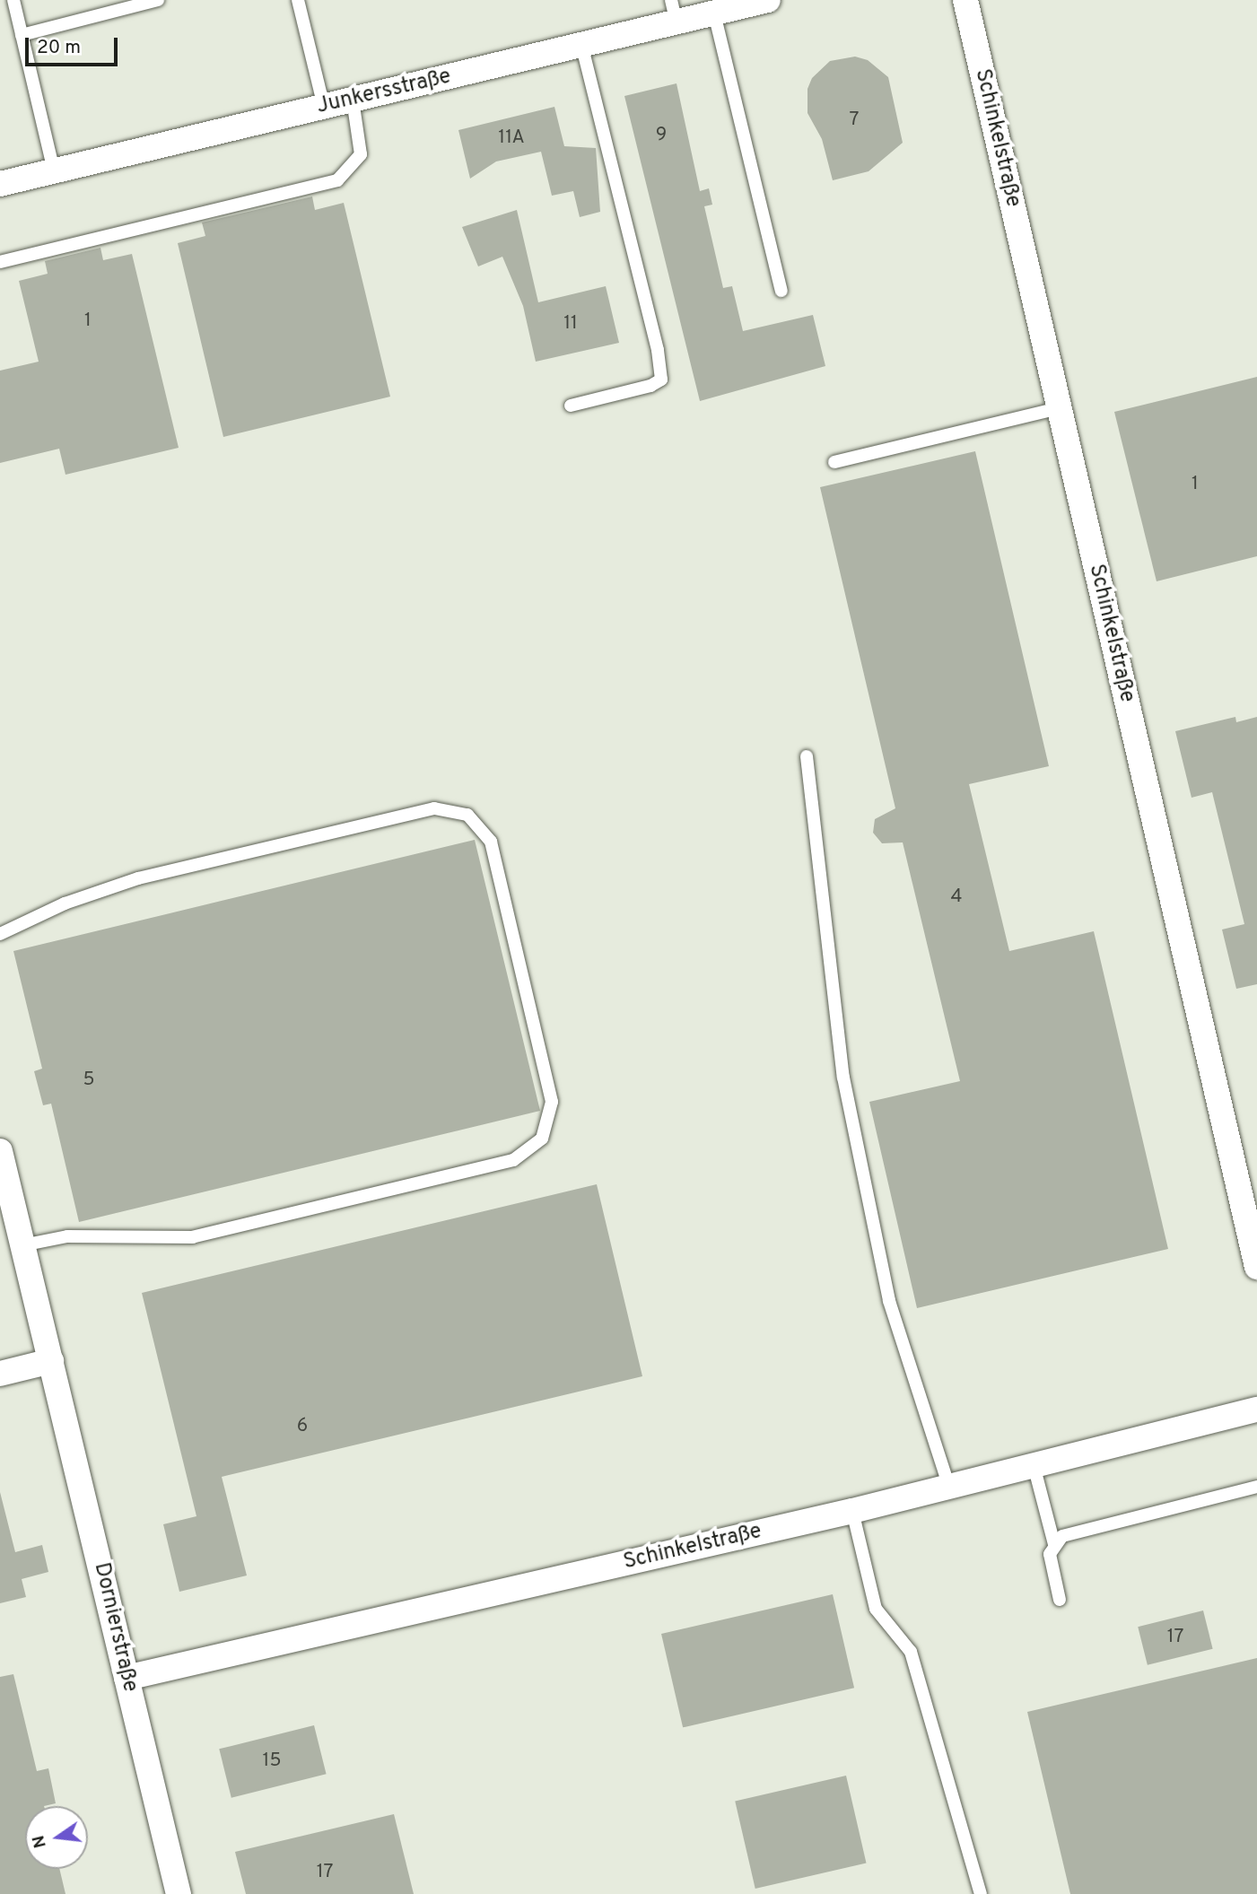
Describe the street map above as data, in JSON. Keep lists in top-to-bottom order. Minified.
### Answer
{"streets":{"street":["Junkersstraße","Schinkelstraße","Dornierstraße"]},"crossings":[["Schinkelstraße","Dornierstraße"]],"house_numbers":["7","9","11A","1","11","1","4","5","6","17","15","17"],"scale_bar":"20 m","north":"left"}
